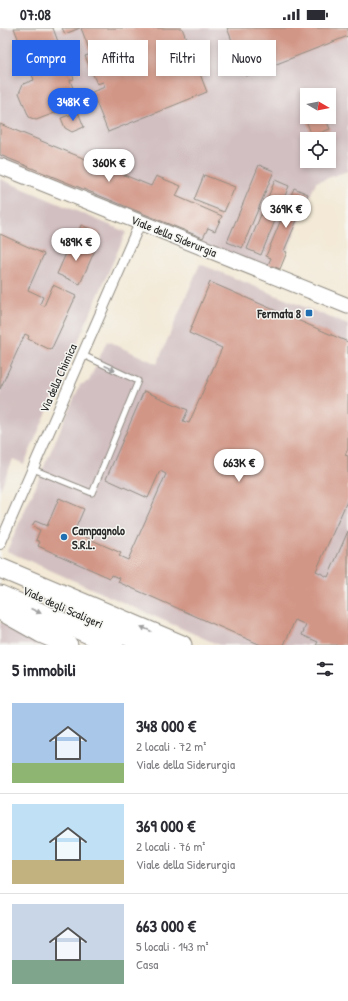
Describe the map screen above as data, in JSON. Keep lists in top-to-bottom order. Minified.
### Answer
{"streets":{"highway":["Viale degli Scaligeri"],"street":["Viale della Siderurgia","Via della Chimica"]},"crossings":[["Viale della Siderurgia","Via della Chimica"]],"places":{"transit":["Fermata 8"],"other":["Campagnolo S.R.L."]},"north":"right","page":{"status":"07:08","chip":["Compra","Affitta","Filtri","Nuovo"],"price":["348K €","360K €","369K €","489K €","663K €"],"heading":"5 immobili","list":[{"name":"348 000 €","note":"2 locali · 72 m² · Viale della Siderurgia"},{"name":"369 000 €","note":"2 locali · 76 m² · Viale della Siderurgia"},{"name":"663 000 €","note":"5 locali · 143 m² · Casa"}]}}
